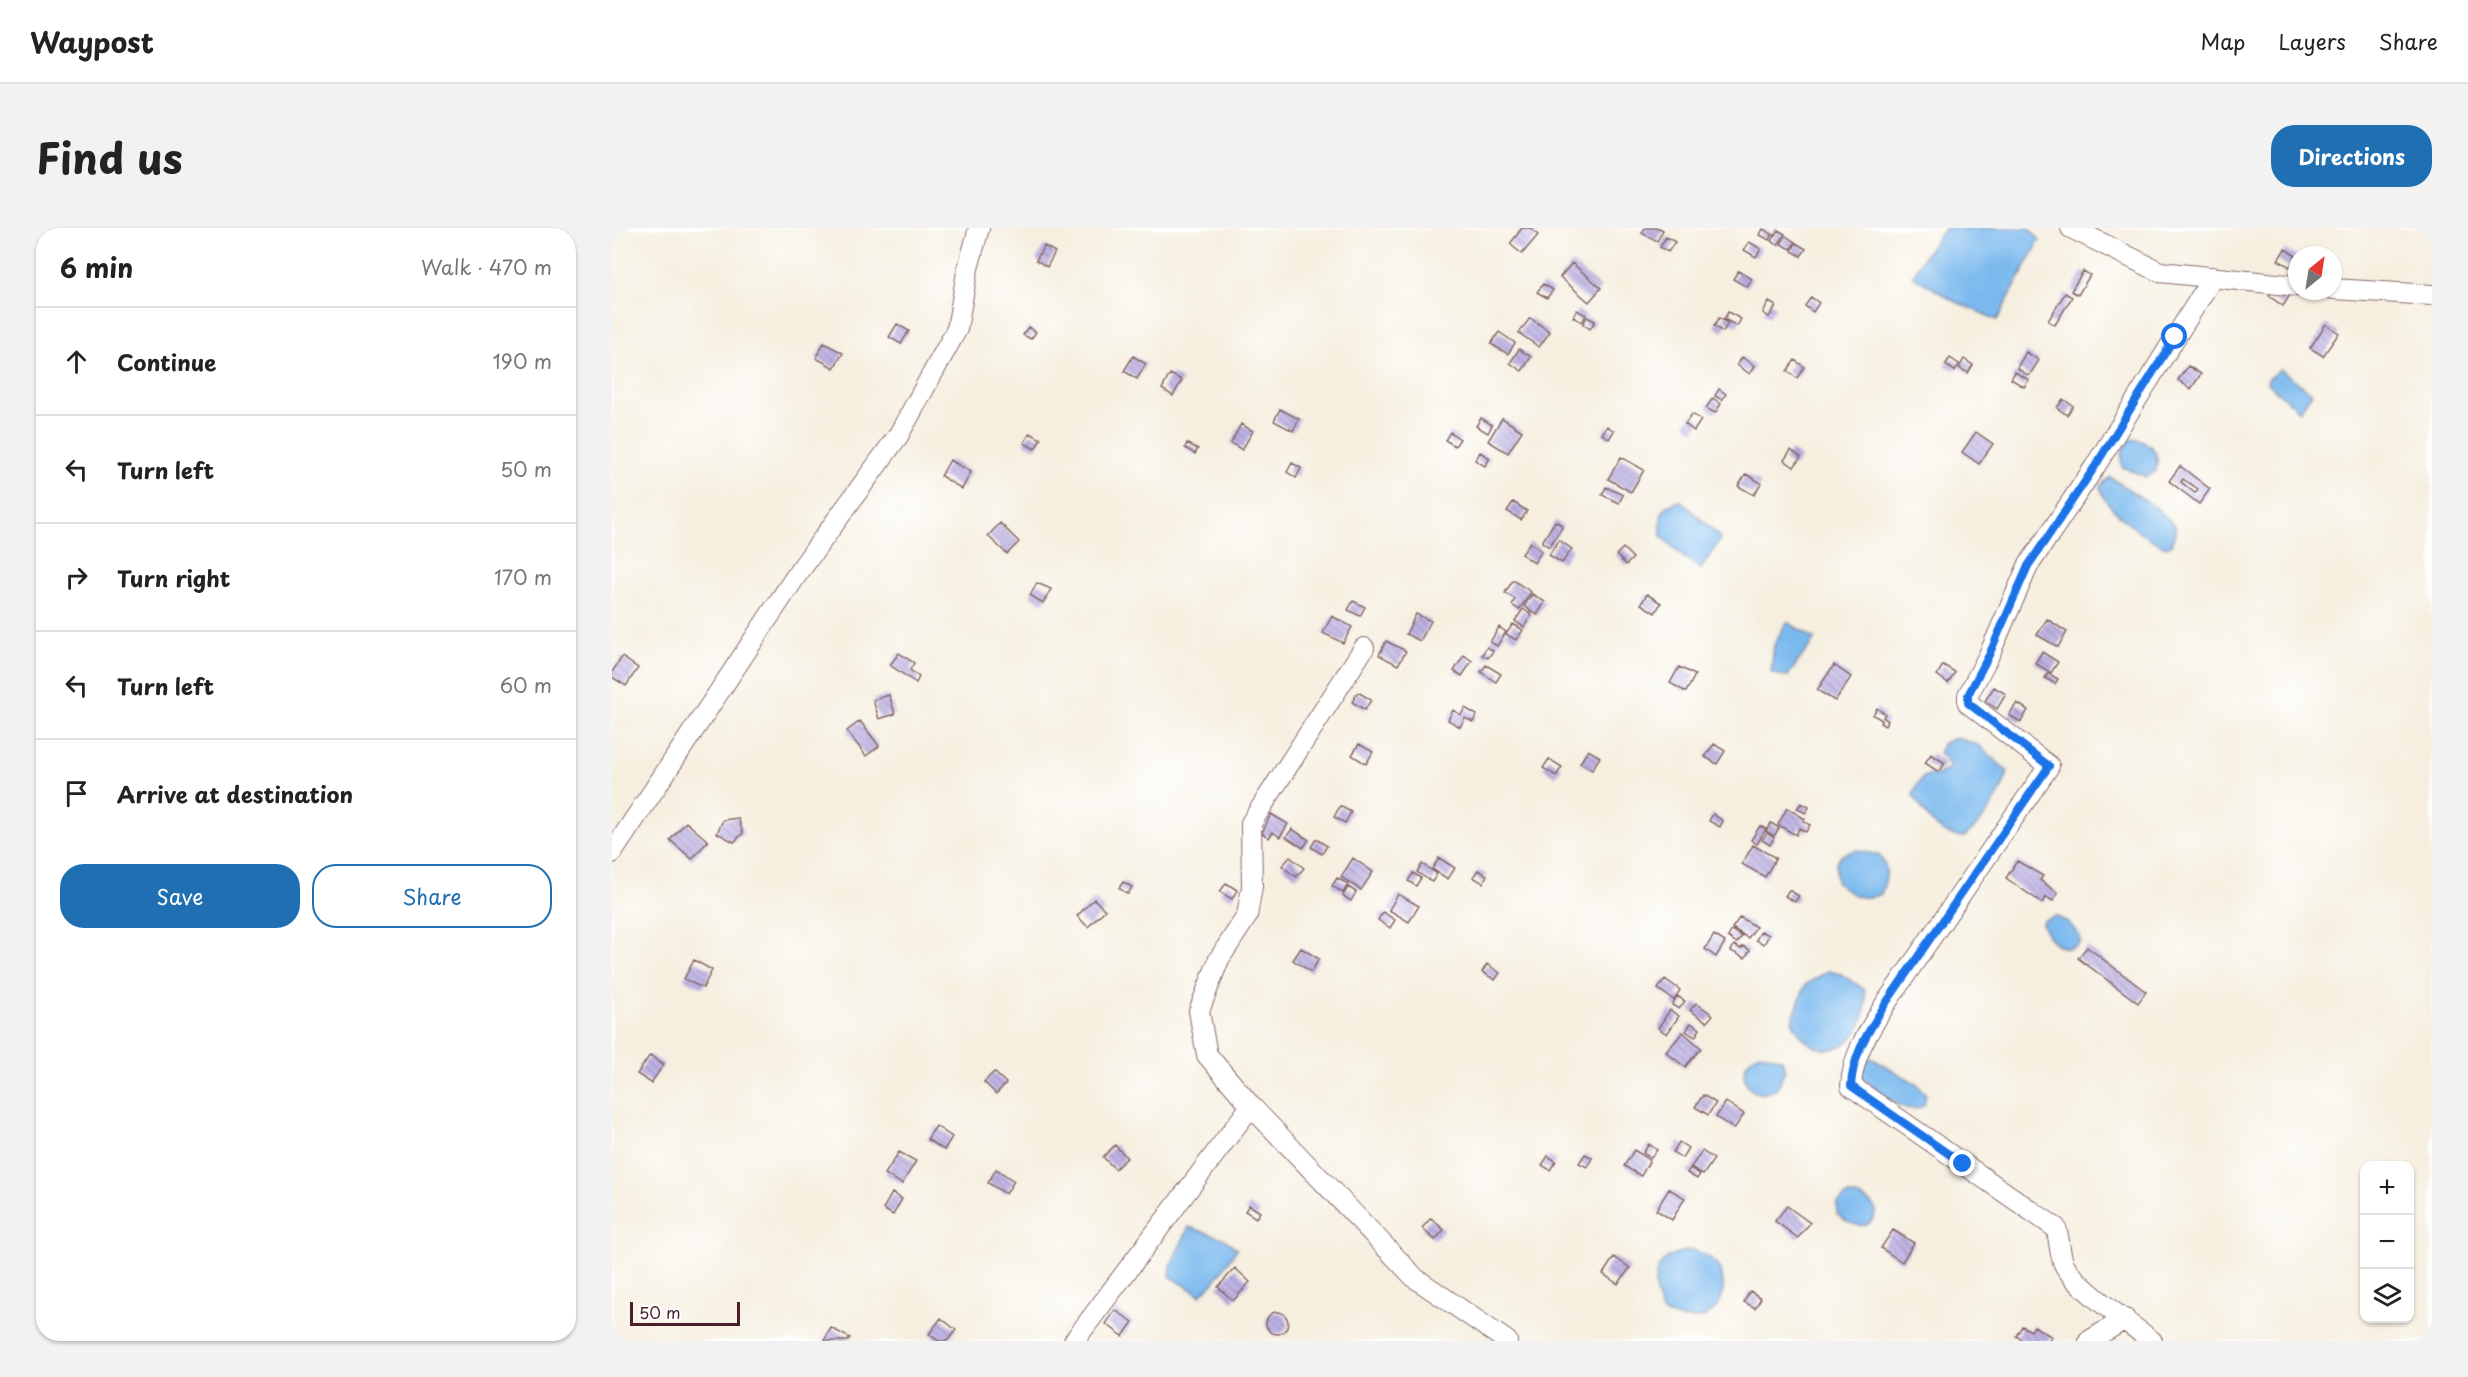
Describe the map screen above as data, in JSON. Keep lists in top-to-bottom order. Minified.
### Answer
{"scale_bar":"50 m","north":"top right","page":{"header":"Waypost","nav":["Map","Layers","Share"],"title":"Find us","buttons":["Directions",["Save","Share"]],"heading":["6 min","Walk · 470 m"],"list":[["Continue","190 m"],["Turn left","50 m"],["Turn right","170 m"],["Turn left","60 m"],"Arrive at destination"],"map_buttons":["+","−"],"scale":"50 m"}}
